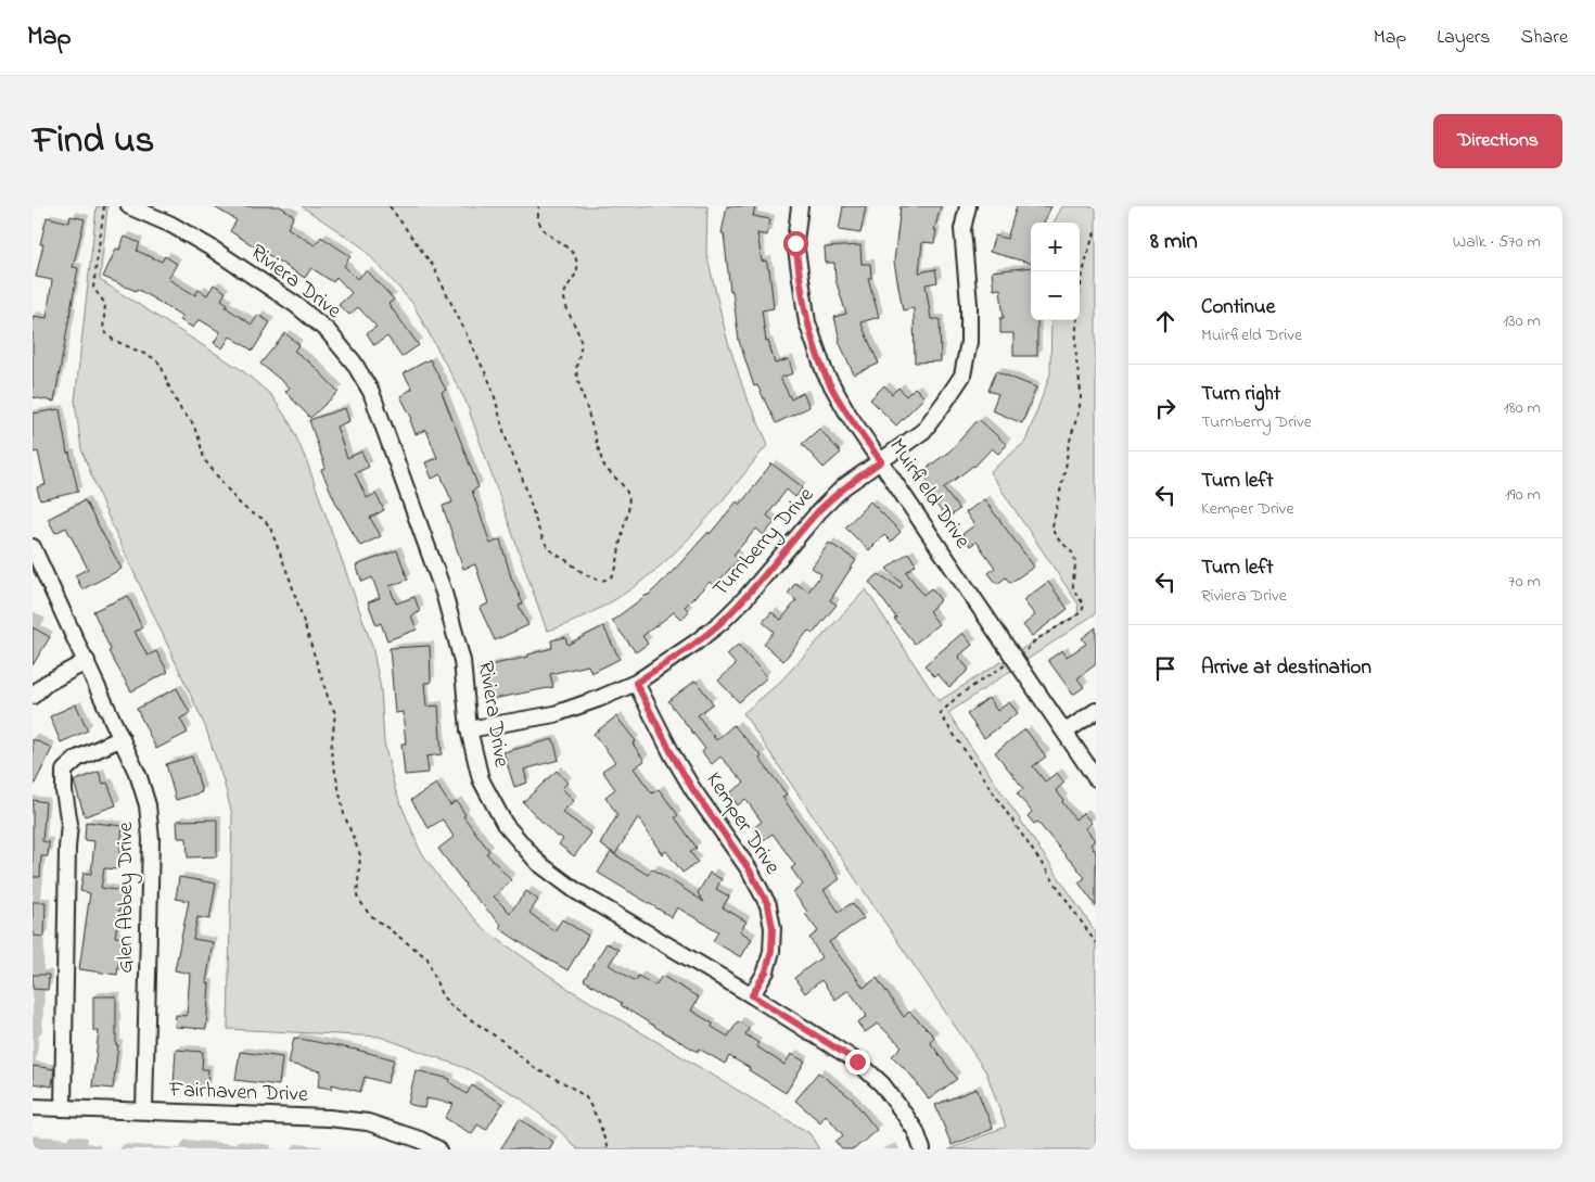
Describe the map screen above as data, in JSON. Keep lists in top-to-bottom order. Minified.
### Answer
{"streets":{"street":["Riviera Drive","Muirfield Drive","Turnberry Drive","Kemper Drive","Glen Abbey Drive","Fairhaven Drive"]},"crossings":[["Riviera Drive","Turnberry Drive"],["Riviera Drive","Kemper Drive"],["Muirfield Drive","Turnberry Drive"],["Turnberry Drive","Kemper Drive"],["Glen Abbey Drive","Fairhaven Drive"]],"page":{"header":"Map","nav":["Map","Layers","Share"],"title":"Find us","buttons":"Directions","heading":["8 min","Walk · 570 m"],"map_buttons":["+","−"],"list":[["Continue","Muirfield Drive","130 m"],["Turn right","Turnberry Drive","180 m"],["Turn left","Kemper Drive","190 m"],["Turn left","Riviera Drive","70 m"],"Arrive at destination"]}}
